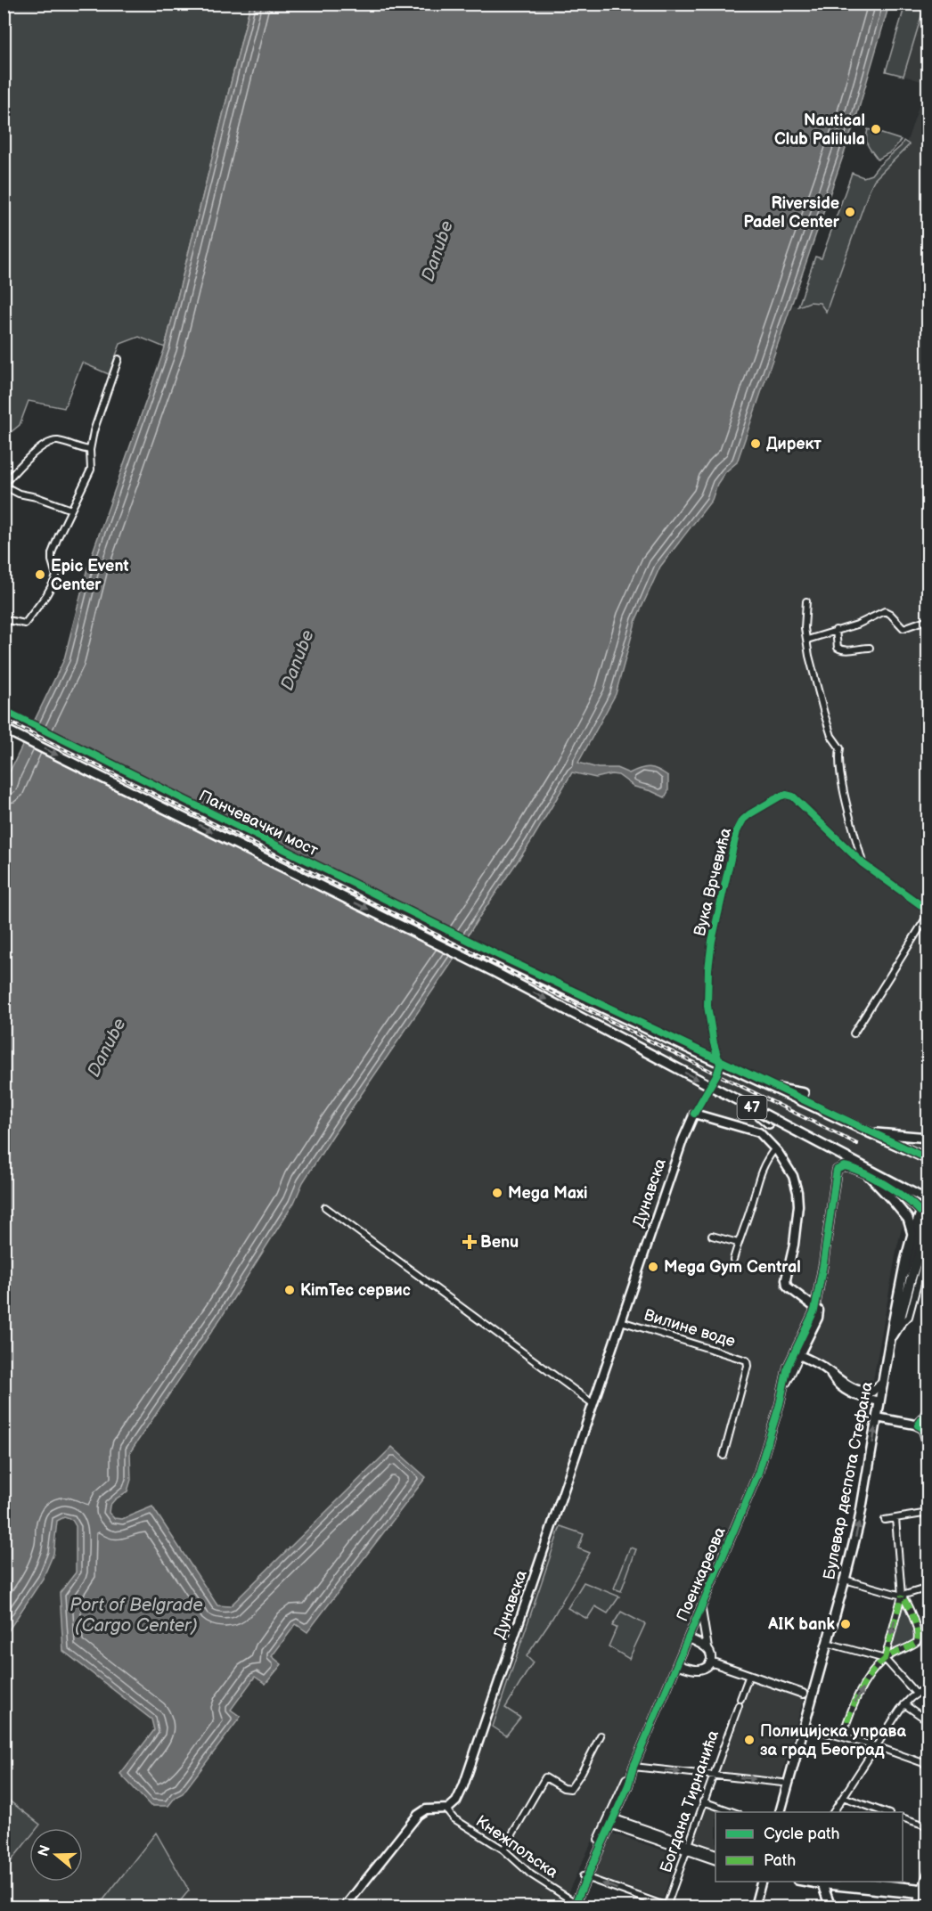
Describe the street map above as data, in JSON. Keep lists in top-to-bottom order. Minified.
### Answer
{"streets":{"main road":["Панчевачки мост","47","Дунавска","Булевар деспота Стефана","Поенкареова"],"street":["Вука Врчевића","Вилине воде","Богдана Тирнанића","Кнежпољска"]},"crossings":[["Панчевачки мост","47"],["Вука Врчевића","Дунавска"],["47","Булевар деспота Стефана"],["Дунавска","Вилине воде"],["Дунавска","Кнежпољска"],["Поенкареова","Кнежпољска"]],"water":["Danube","Port of Belgrade (Cargo Center)"],"places":{"other":["Nautical Club Palilula","Riverside Padel Center","Директ","Epic Event Center","Mega Maxi","Mega Gym Central","KimTec сервис","AIK bank","Полицијска управа за град Београд"],"health":["Benu"]},"legend":["Cycle path","Path"],"north":"left"}
